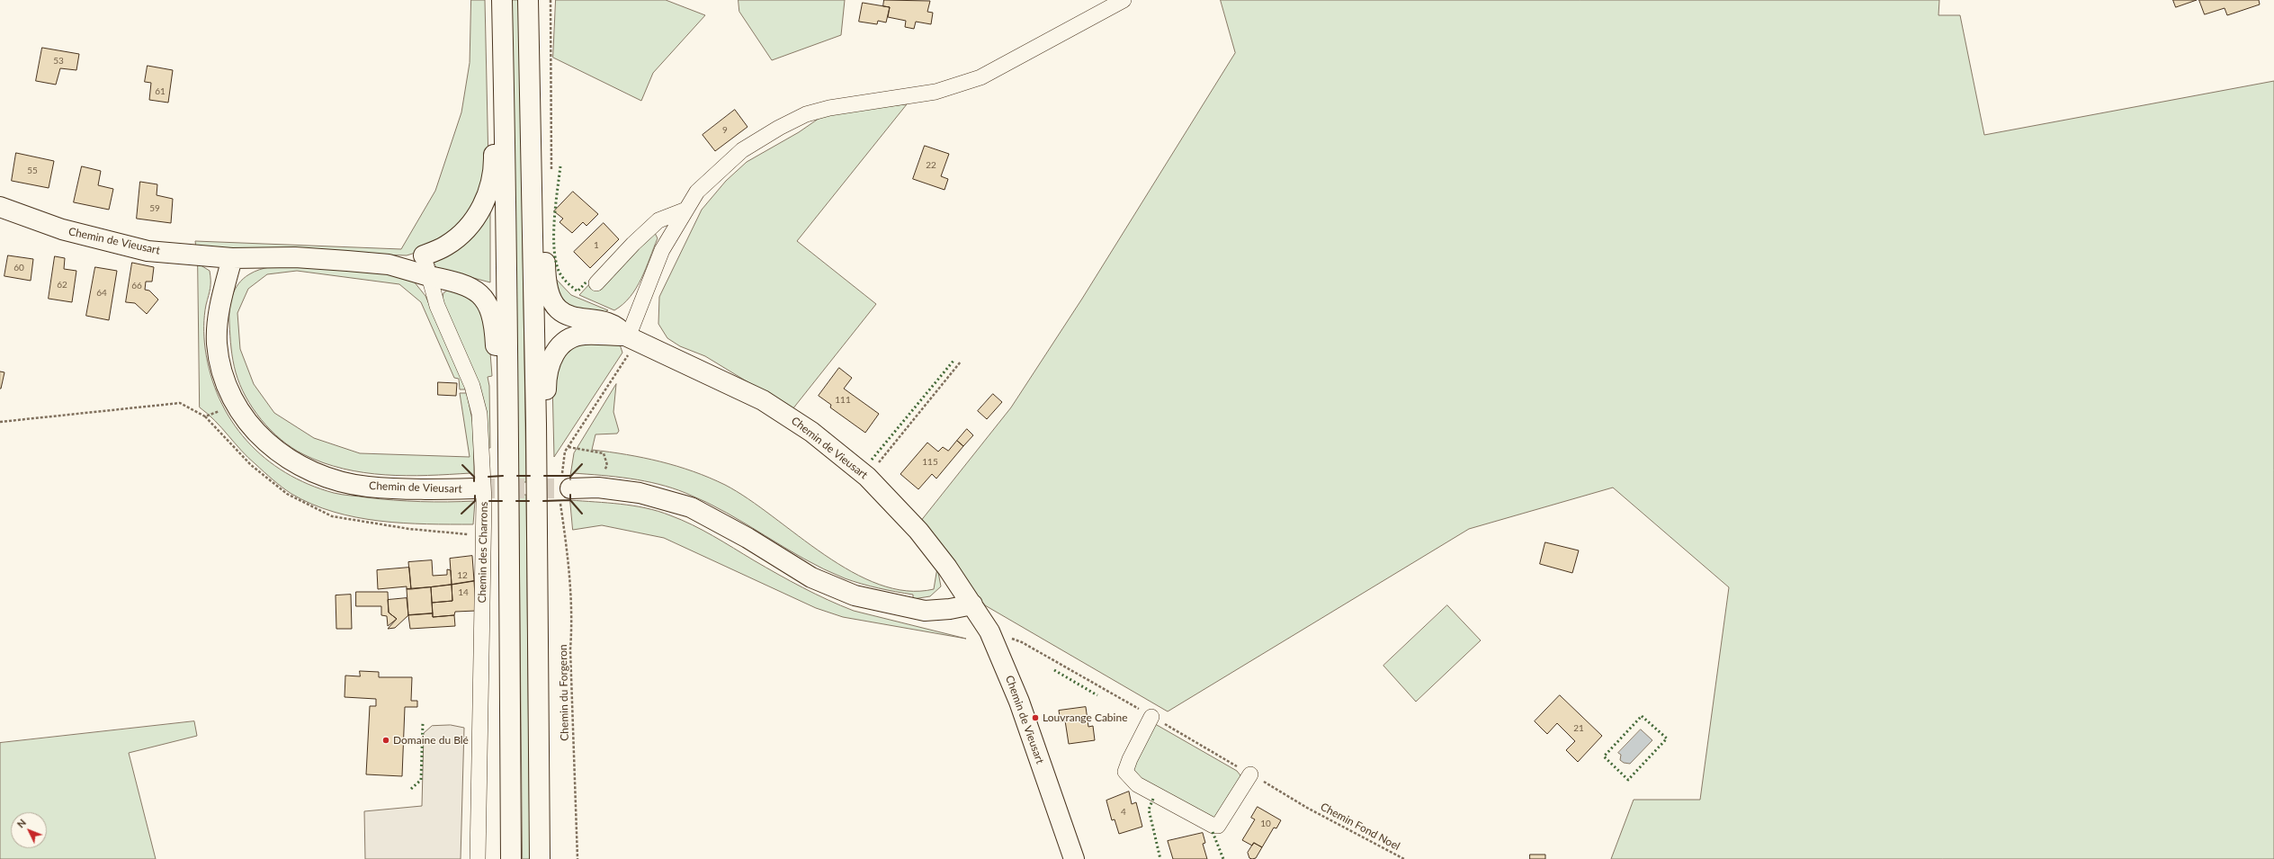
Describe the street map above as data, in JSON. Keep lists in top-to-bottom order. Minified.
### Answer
{"streets":{"main road":["Chemin de Vieusart"],"street":["Chemin des Charrons"],"path":["Chemin du Forgeron","Chemin Fond Noel"]},"crossings":[["Chemin de Vieusart","Chemin des Charrons"]],"places":["Louvrange Cabine","Domaine du Blé"],"house_numbers":["53","61","9","22","55","59","1","60","62","66","64","111","115","12","14","21","4","10"],"north":"top left"}
